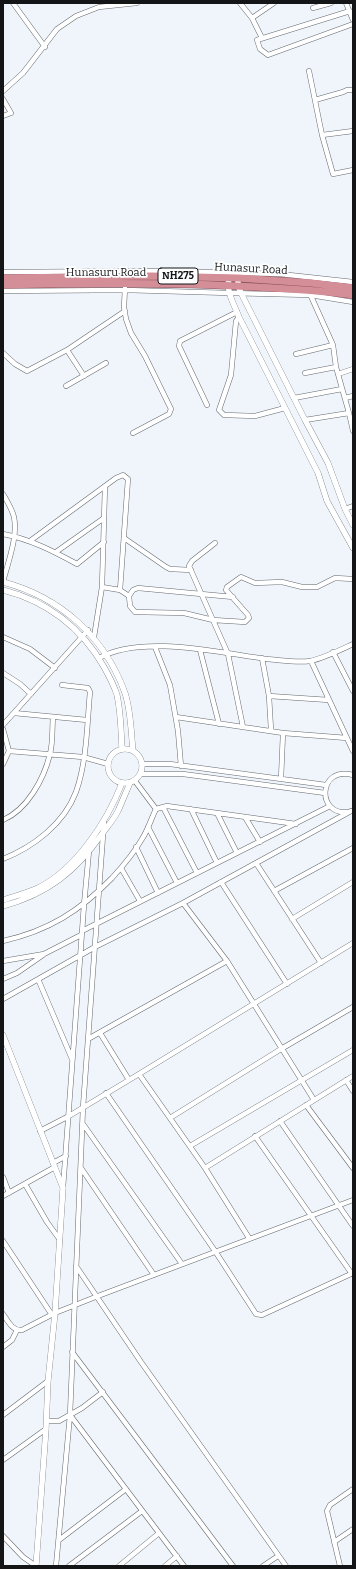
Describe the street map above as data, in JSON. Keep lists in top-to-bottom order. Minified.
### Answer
{"streets":{"highway":["Hunasur Road","Hunasuru Road","NH275"]},"crossings":[["Hunasur Road","Hunasuru Road"]]}
